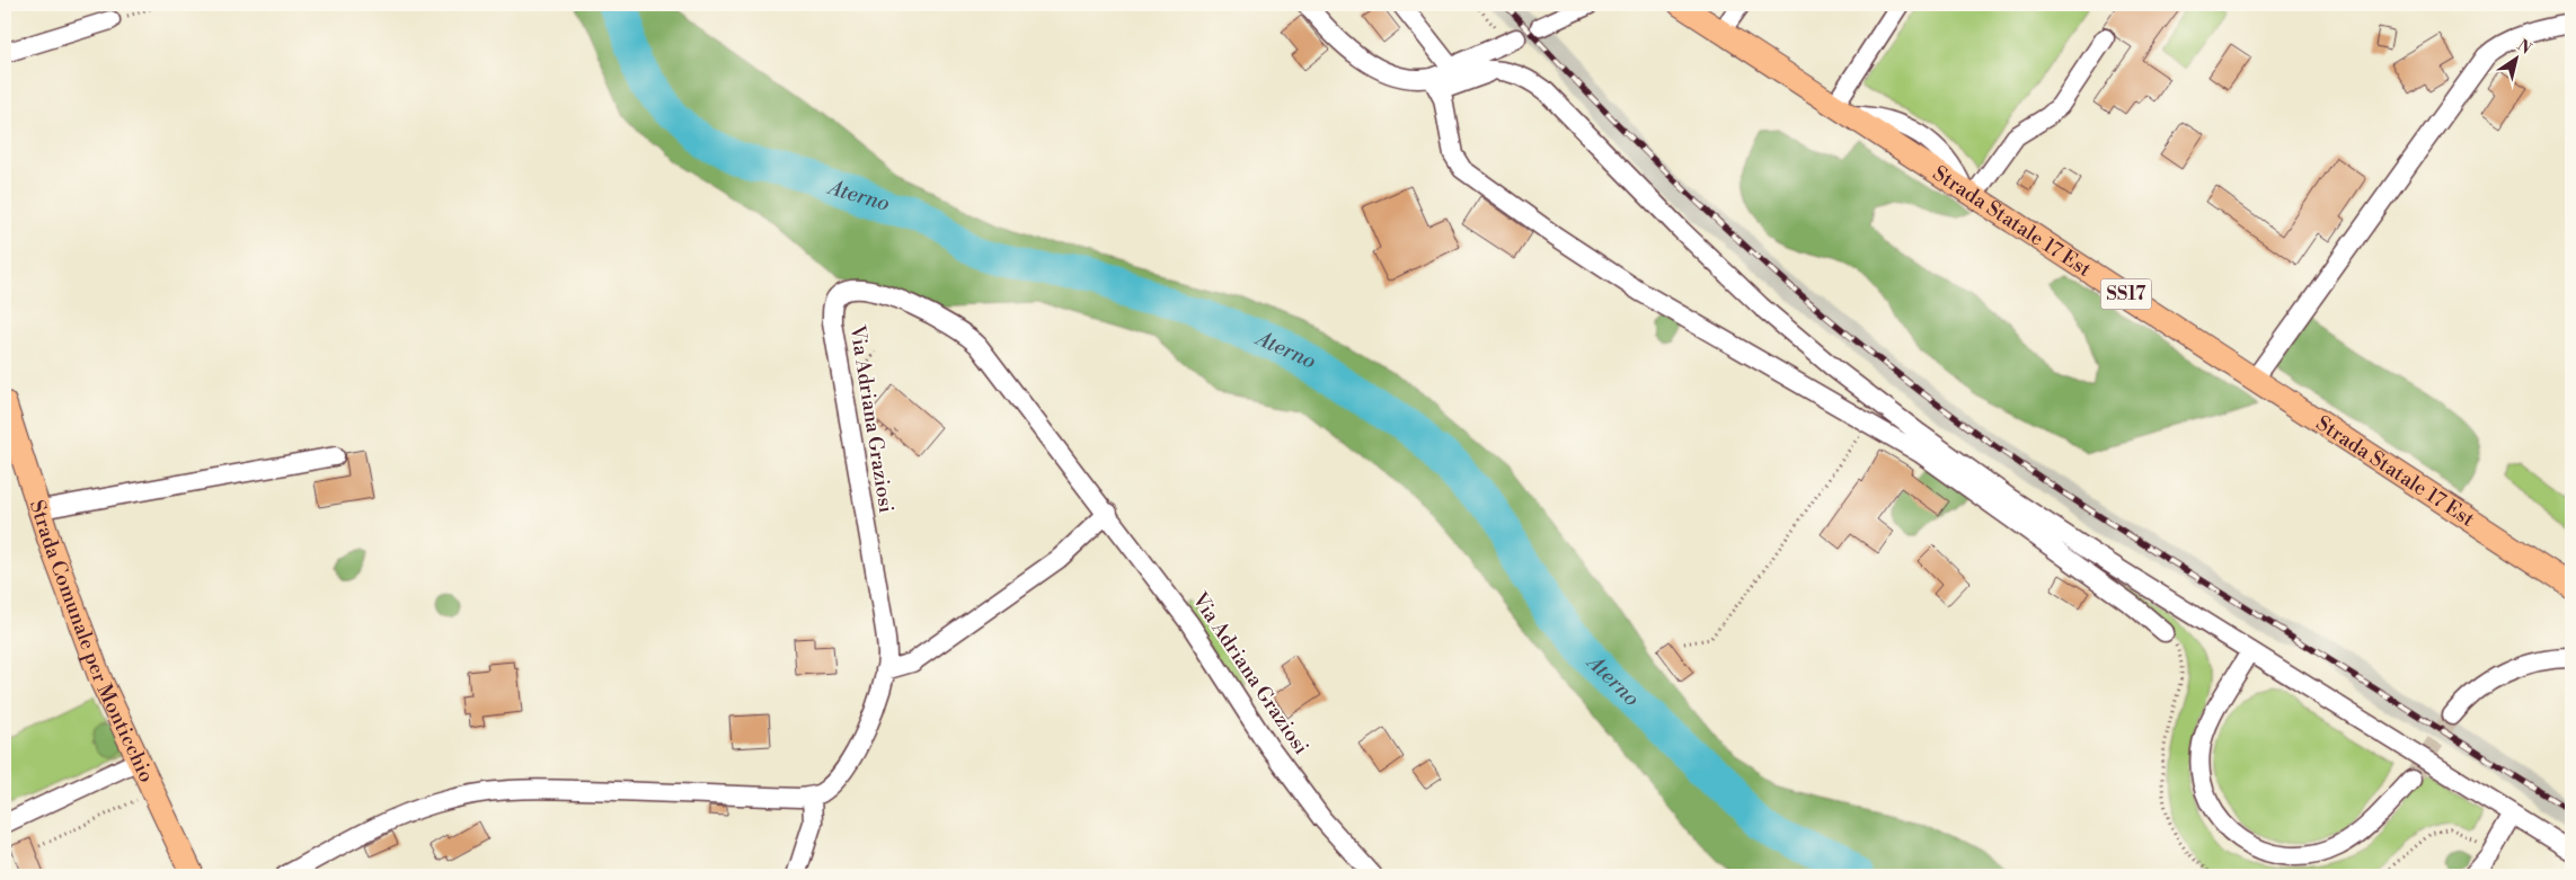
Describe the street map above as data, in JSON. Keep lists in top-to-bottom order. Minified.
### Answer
{"streets":{"main road":["Strada Statale 17 Est","SS17","Strada Comunale per Monticchio"],"street":["Via Adriana Graziosi"]},"water":["Aterno"],"north":"top right"}
